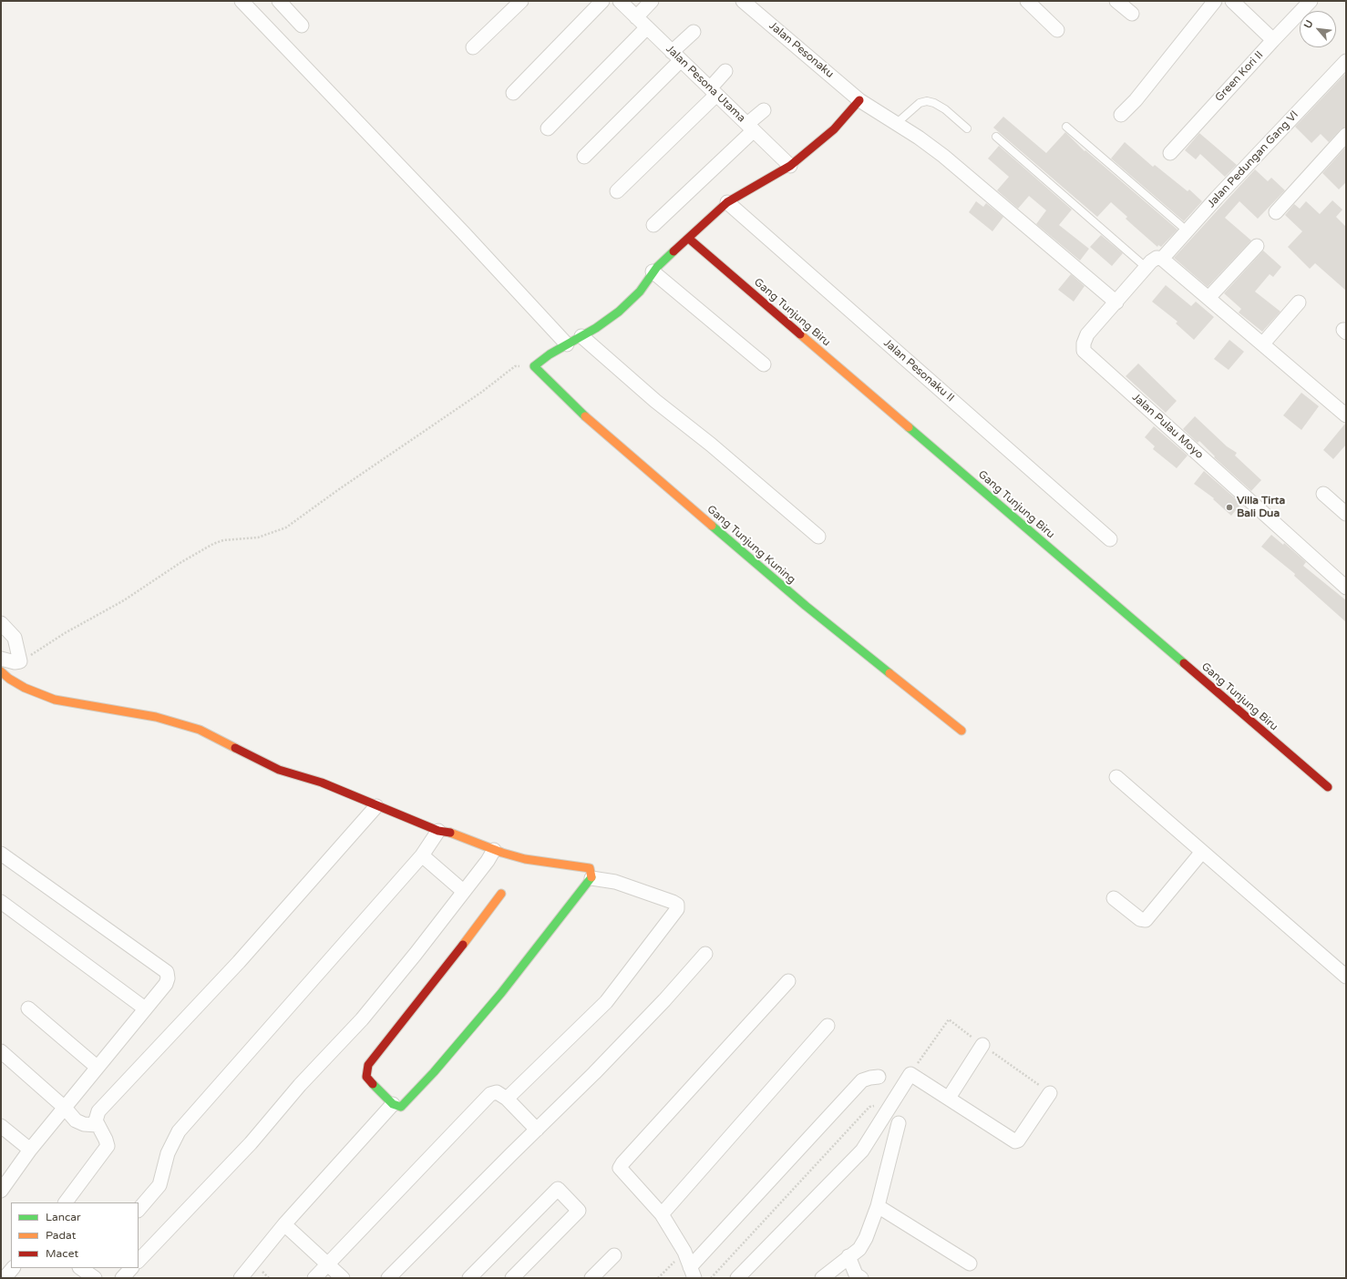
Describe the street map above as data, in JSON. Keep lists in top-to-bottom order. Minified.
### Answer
{"streets":{"street":["Jalan Pesonaku","Green Kori II","Jalan Pesona Utama","Jalan Pedungan Gang VI","Gang Tunjung Biru","Jalan Pesonaku II","Jalan Pulau Moyo","Gang Tunjung Kuning"]},"crossings":[["Jalan Pesonaku","Jalan Pulau Moyo"],["Jalan Pedungan Gang VI","Jalan Pulau Moyo"]],"places":["Villa Tirta Bali Dua"],"legend":["Lancar","Padat","Macet"],"north":"top left"}
